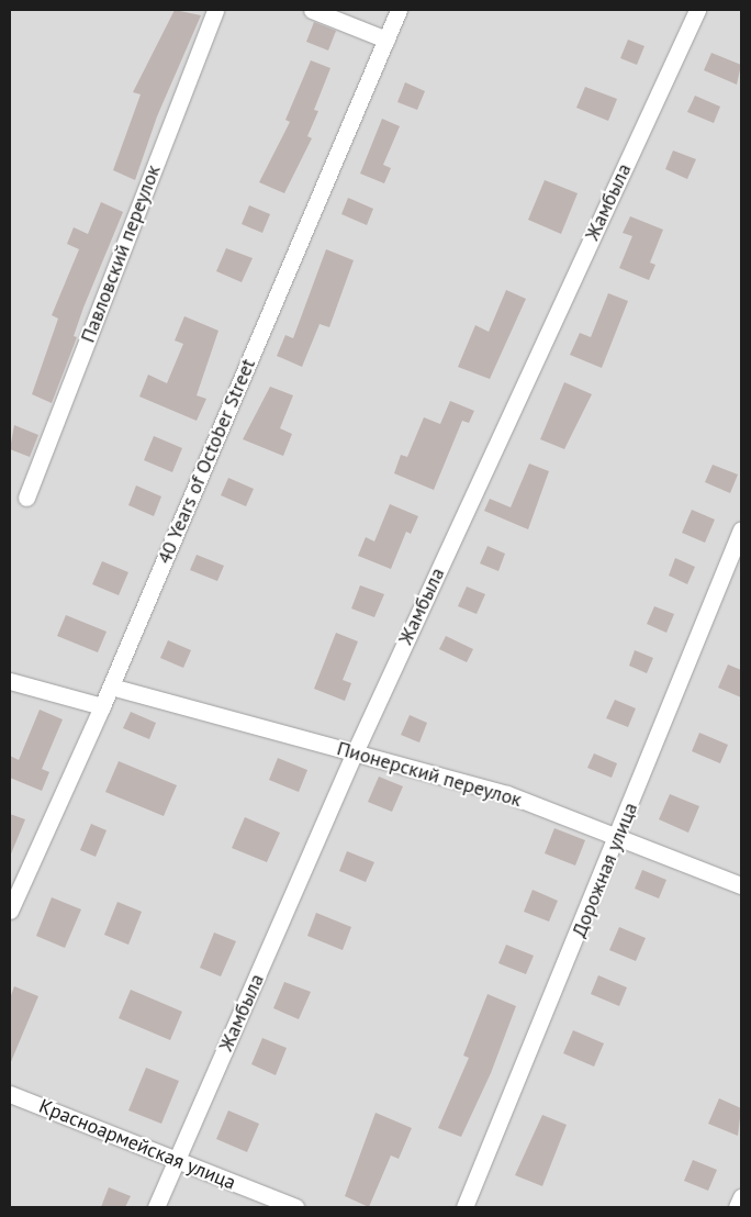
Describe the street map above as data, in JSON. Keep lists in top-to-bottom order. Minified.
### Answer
{"streets":{"street":["Жамбыла","Павловский переулок","40 Years of October Street","Пионерский переулок","Дорожная улица","Красноармейская улица"]},"crossings":[["Жамбыла","Пионерский переулок"],["Жамбыла","Красноармейская улица"],["40 Years of October Street","Пионерский переулок"],["Пионерский переулок","Дорожная улица"]]}
